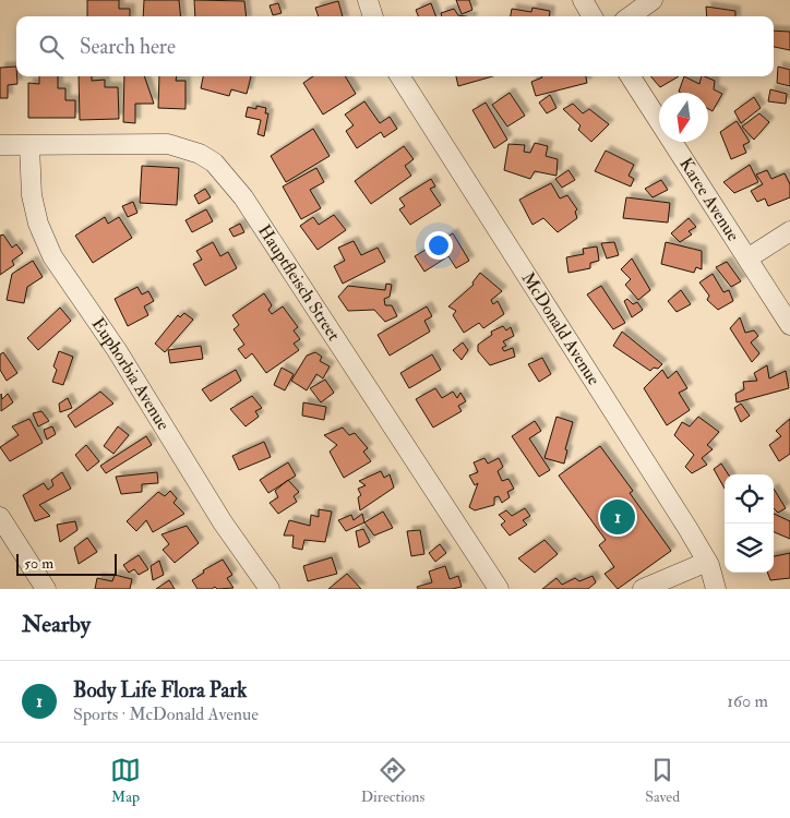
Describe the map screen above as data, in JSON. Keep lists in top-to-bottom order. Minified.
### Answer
{"streets":{"street":["Karee Avenue","Hauptfleisch Street","McDonald Avenue","Euphorbia Avenue"]},"crossings":[["Hauptfleisch Street","Euphorbia Avenue"]],"scale_bar":"50 m","north":"bottom","page":{"search":"Search here","pins":"1","scale":"50 m","heading":"Nearby","list":[{"mark":"1","name":"Body Life Flora Park","note":"Sports · McDonald Avenue","value":"160 m"}],"nav":["Map","Directions","Saved"]}}
